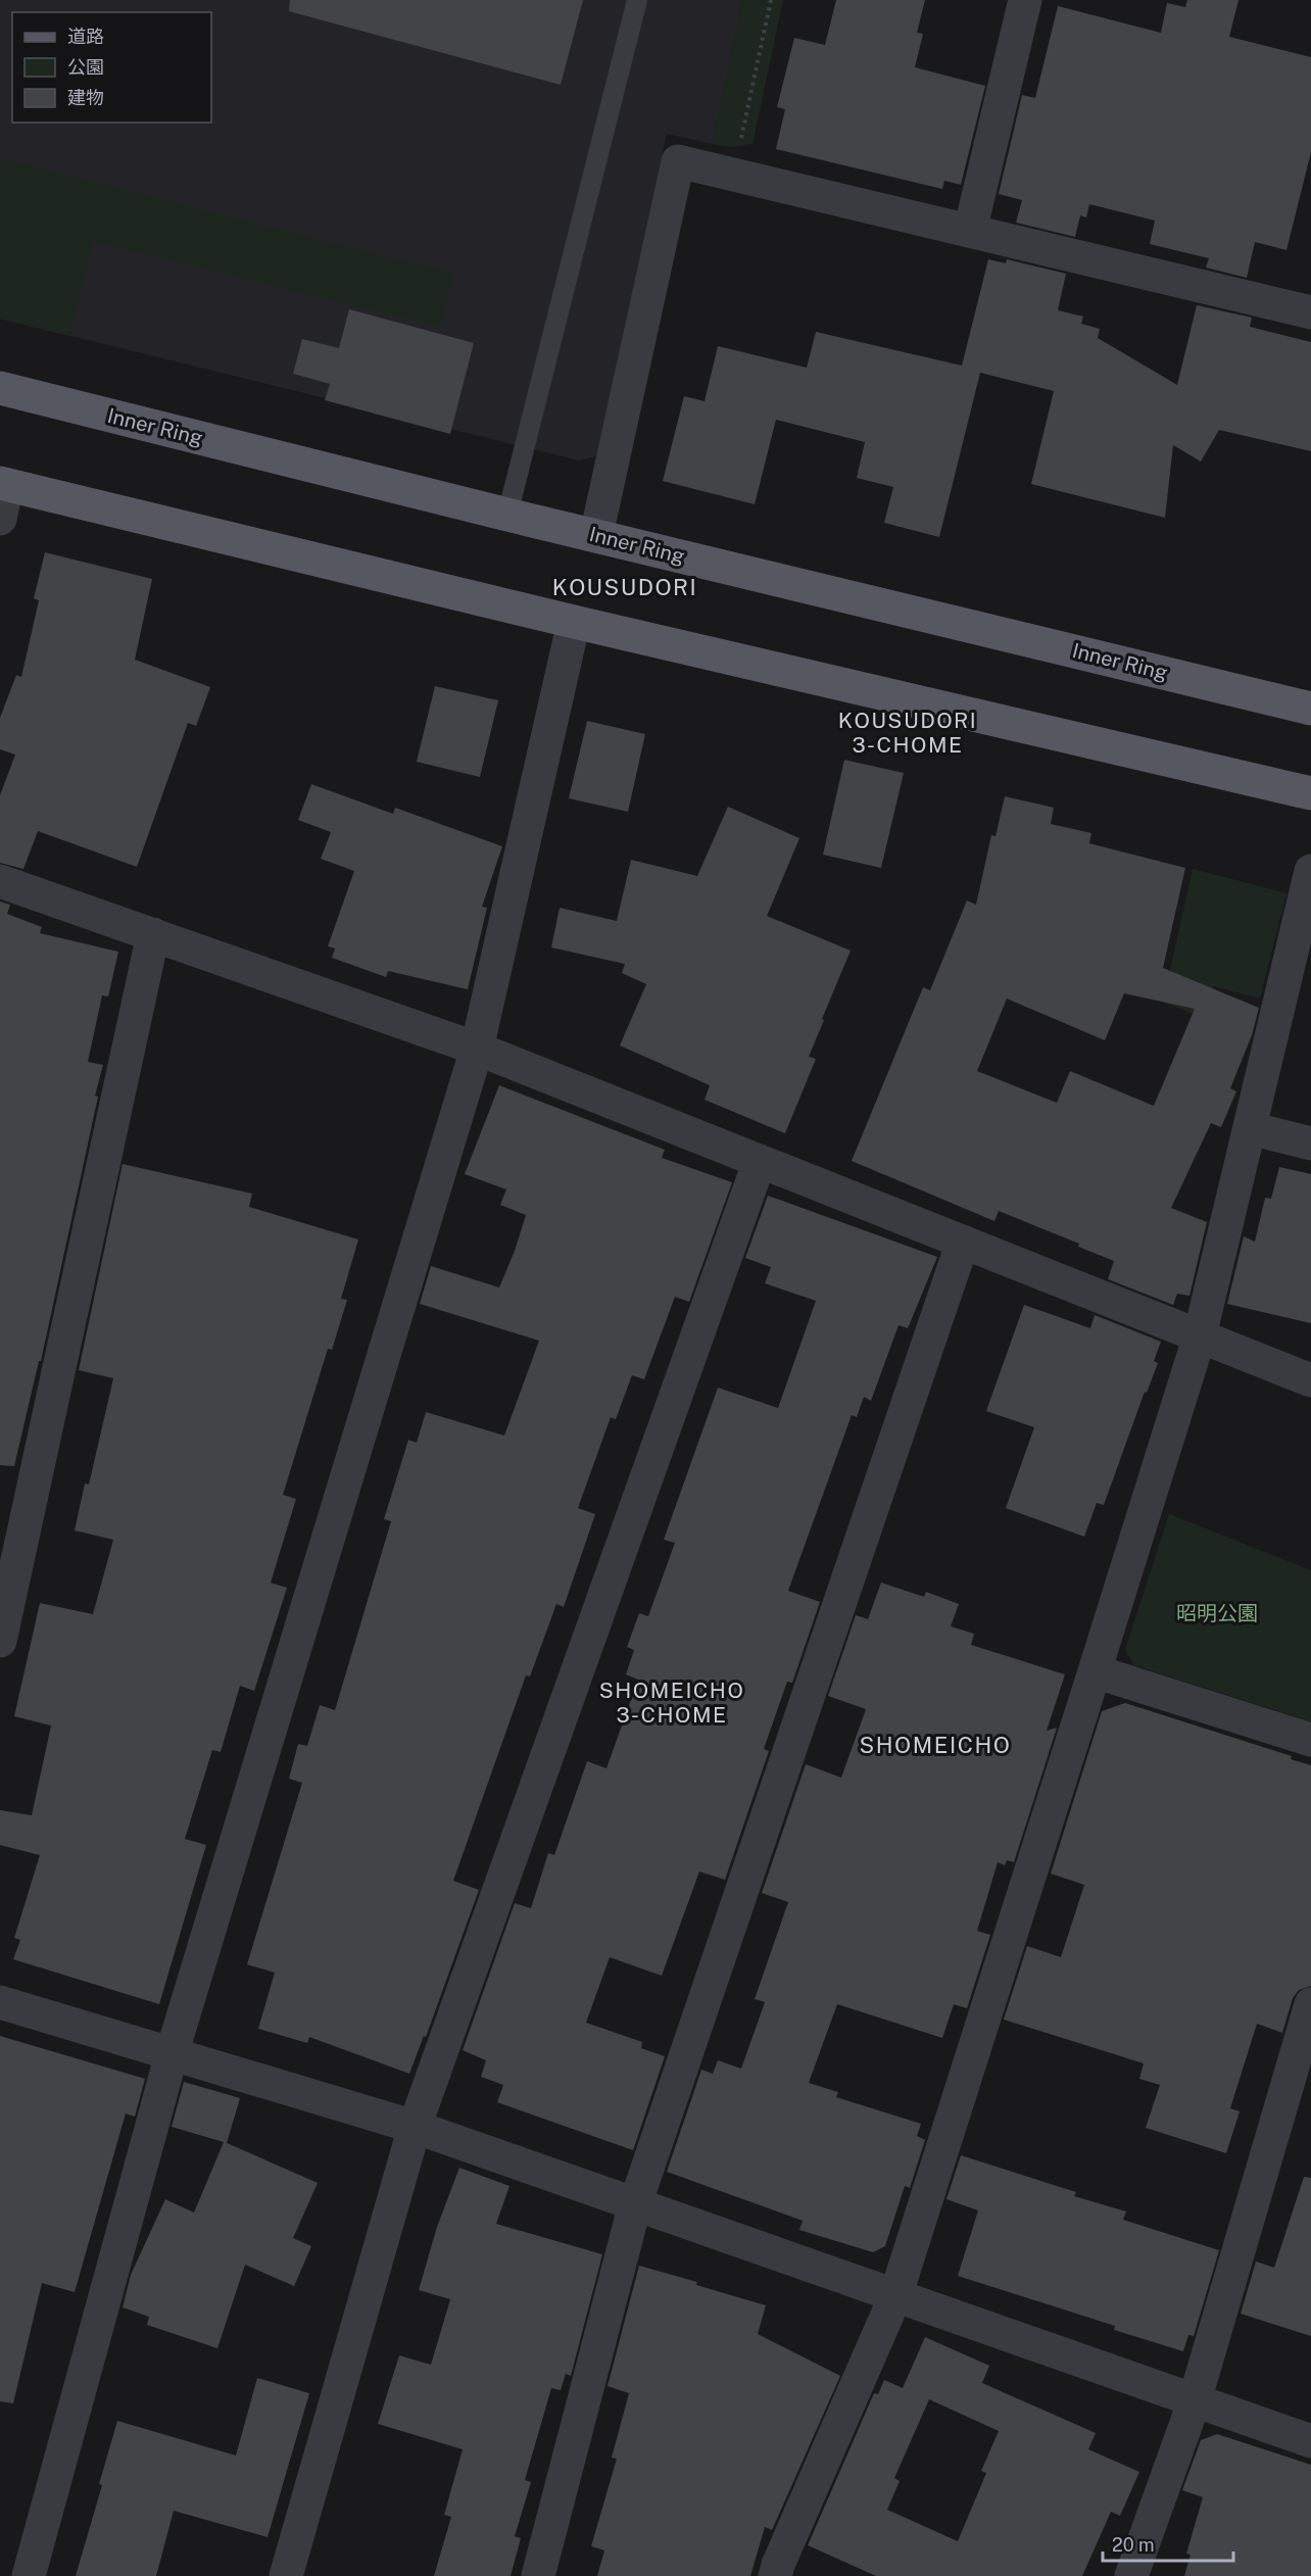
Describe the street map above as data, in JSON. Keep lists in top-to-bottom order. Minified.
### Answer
{"streets":{"main road":["Inner Ring"]},"districts":["KOUSUDORI","KOUSUDORI 3-CHOME","SHOMEICHO 3-CHOME","SHOMEICHO"],"parks":["昭明公園"],"legend":["道路","公園","建物"],"scale_bar":"20 m"}
